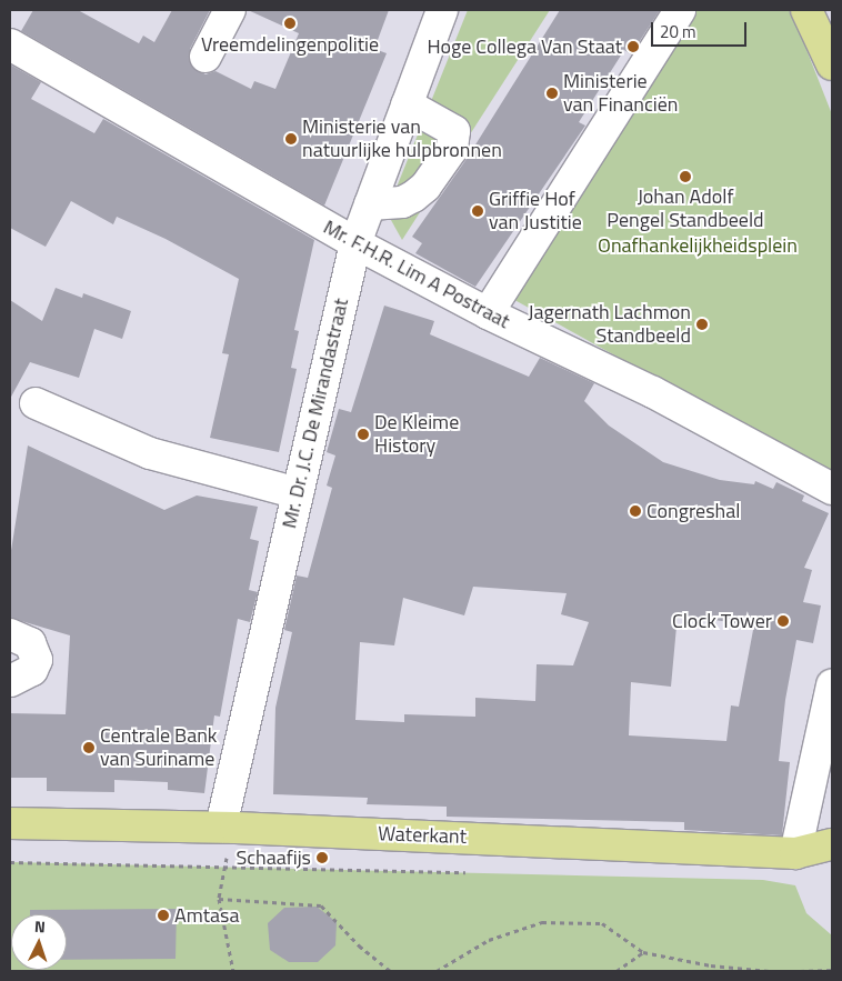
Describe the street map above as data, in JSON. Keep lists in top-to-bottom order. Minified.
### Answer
{"streets":{"main road":["Waterkant"],"street":["Mr. F.H.R. Lim A Postraat","Mr. Dr. J.C. De Mirandastraat"]},"crossings":[["Mr. F.H.R. Lim A Postraat","Mr. Dr. J.C. De Mirandastraat"],["Mr. Dr. J.C. De Mirandastraat","Waterkant"]],"parks":["Onafhankelijkheidsplein"],"places":["Vreemdelingenpolitie","Hoge Collega Van Staat","Ministerie van Financiën","Ministerie van natuurlijke hulpbronnen","Johan Adolf Pengel Standbeeld","Griffie Hof van Justitie","Jagernath Lachmon Standbeeld","De Kleime History","Congreshal","Clock Tower","Centrale Bank van Suriname","Schaafijs","Amtasa"],"scale_bar":"20 m","north":"top"}
